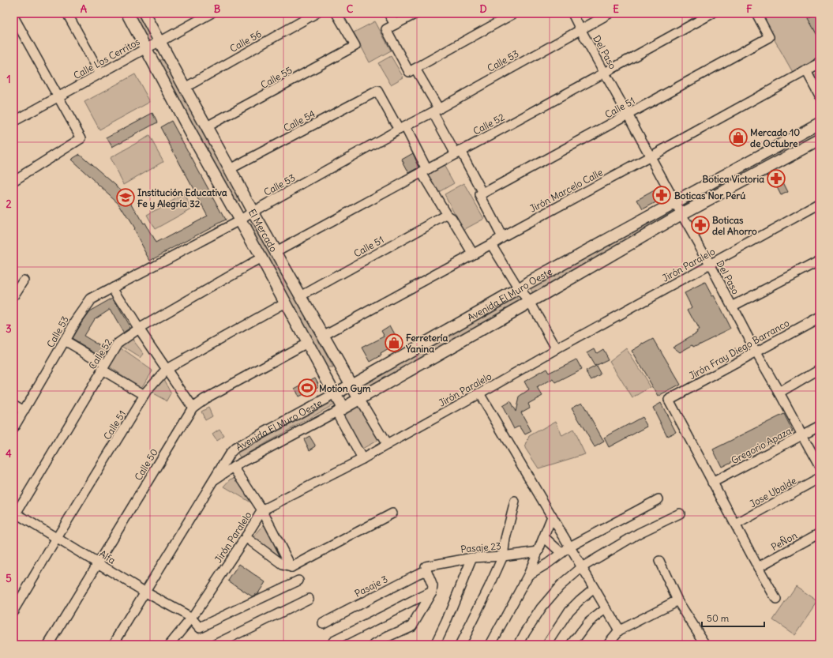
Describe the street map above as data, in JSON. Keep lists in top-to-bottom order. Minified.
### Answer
{"streets":{"main road":["El Mercado","Avenida El Muro Oeste"],"street":["Calle 56","Del Paso","Calle Los Cerritos","Calle 53","Calle 55","Calle 51","Calle 54","Calle 52","Jirón Marcelo Calle","Jirón Paralelo","Jirón Fray Diego Barranco","Gregorio Apaza","Calle 50","Jose Ubalde","PeÑon","Pasaje 23","Alfa","Pasaje 3"]},"crossings":[["Calle 56","El Mercado"],["Del Paso","Calle 53"],["Del Paso","Calle 51"],["Del Paso","Calle 52"],["Del Paso","Jirón Marcelo Calle"],["Del Paso","Jirón Paralelo"],["Del Paso","Avenida El Muro Oeste"],["Del Paso","Jirón Fray Diego Barranco"],["Del Paso","Gregorio Apaza"],["Calle Los Cerritos","El Mercado"],["Calle 53","Calle 54"],["Calle 53","El Mercado"],["Calle 55","El Mercado"],["Calle 51","El Mercado"],["Calle 51","Alfa"],["Calle 54","El Mercado"],["Calle 52","El Mercado"],["Calle 52","Alfa"],["Jirón Marcelo Calle","El Mercado"],["El Mercado","Jirón Paralelo"],["El Mercado","Avenida El Muro Oeste"],["El Mercado","Calle 50"],["Jirón Paralelo","Alfa"],["Avenida El Muro Oeste","Alfa"],["Jirón Fray Diego Barranco","Gregorio Apaza"],["Calle 50","Alfa"],["Pasaje 23","Pasaje 3"]],"places":{"shop":["Mercado 10 de Octubre","Ferretería Yanina"],"pharmacy":["Botica Victoria","Boticas Nor Perú","Boticas del Ahorro"],"school or university":["Institución Educativa Fe y Alegría 32"],"sports":["Motion Gym"]},"scale_bar":"50 m","grid":{"columns":["A","B","C","D","E","F"],"rows":["1","2","3","4","5"]}}
